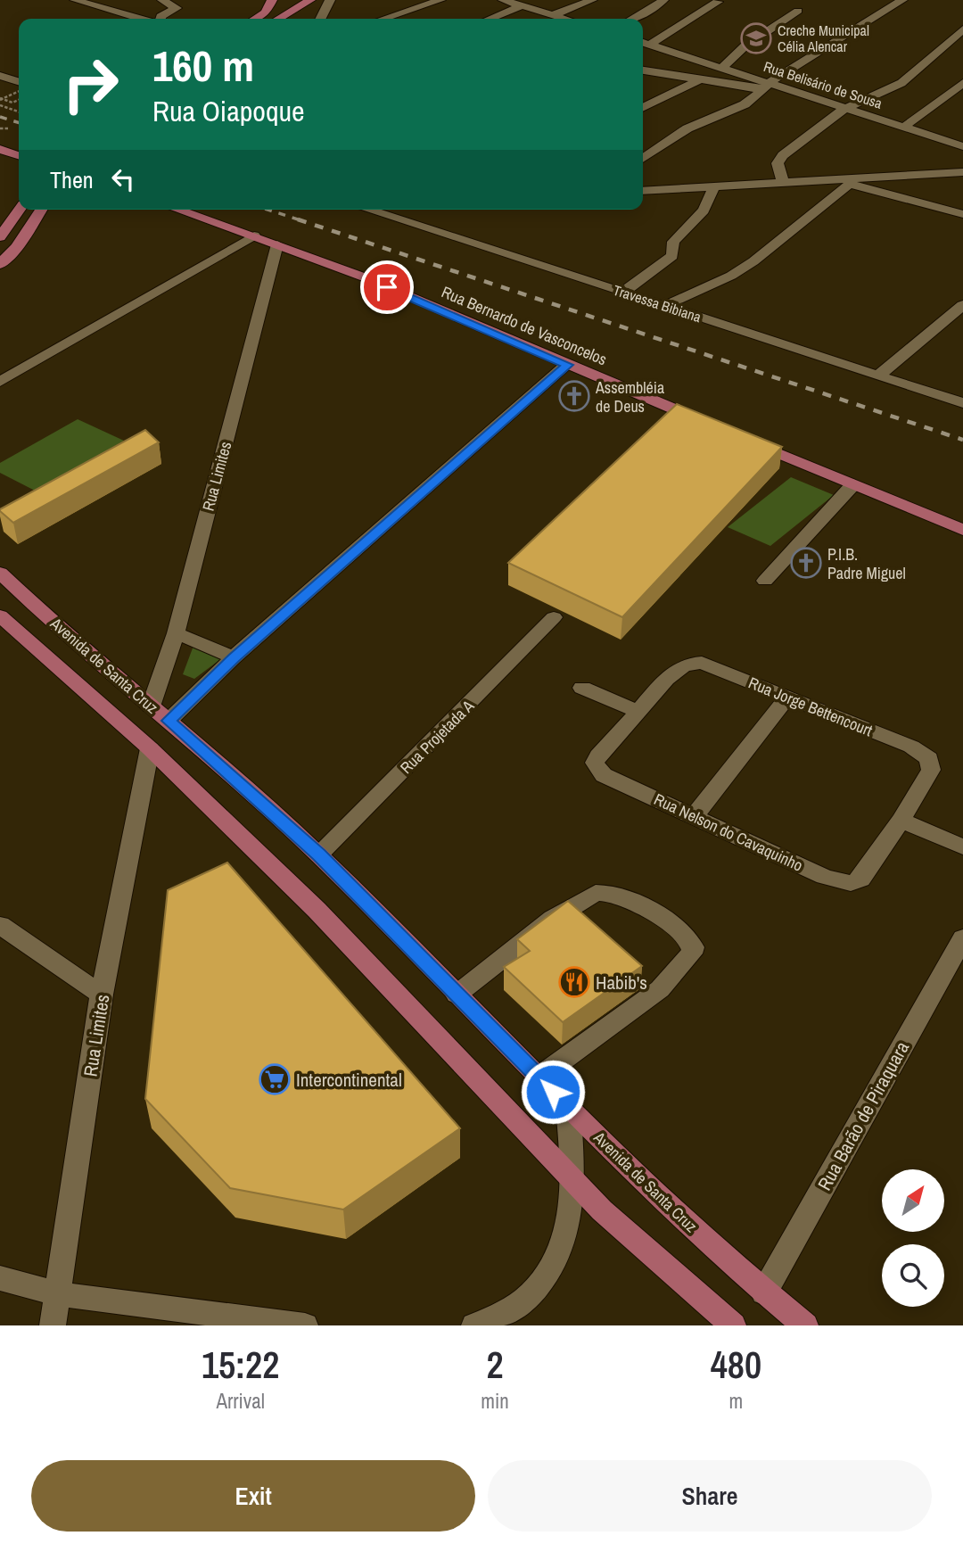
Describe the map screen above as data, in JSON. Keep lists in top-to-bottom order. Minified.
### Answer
{"streets":{"main road":["Rua Bernardo de Vasconcelos","Avenida de Santa Cruz"],"street":["Rua Belisário de Sousa","Travessa Bibiana","Rua Limites","Rua Jorge Bettencourt","Rua Projetada A","Rua Nelson do Cavaquinho","Rua Barão de Piraquara"]},"crossings":[["Rua Bernardo de Vasconcelos","Rua Limites"],["Rua Limites","Avenida de Santa Cruz"],["Avenida de Santa Cruz","Rua Projetada A"],["Avenida de Santa Cruz","Rua Barão de Piraquara"],["Rua Jorge Bettencourt","Rua Nelson do Cavaquinho"]],"places":{"school or university":["Creche Municipal Célia Alencar"],"church":["Assembléia de Deus","P.I.B. Padre Miguel"],"restaurant":["Habib's"],"supermarket":["Intercontinental"]},"north":"top right","page":{"turn":["160 m","Rua Oiapoque"],"then":"Then","eta":["15:22","Arrival","2","min","480","m"],"buttons":["Exit","Share"]}}
